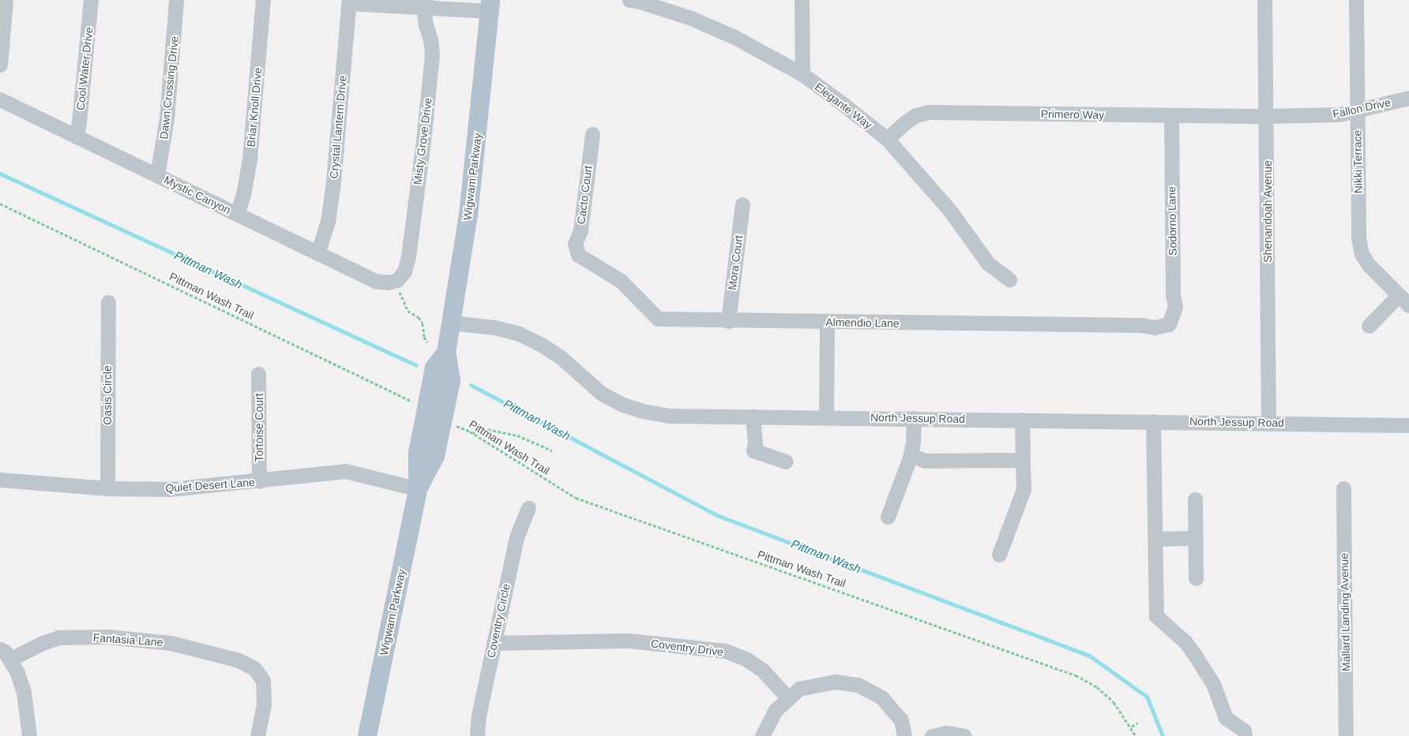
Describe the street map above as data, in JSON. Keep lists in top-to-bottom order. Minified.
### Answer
{"streets":{"main road":["Wigwam Parkway"],"street":["Cool Water Drive","Dawn Crossing Drive","Elegante Way","Briar Knoll Drive","Fallon Drive","Primero Way","Crystal Lantern Drive","Misty Grove Drive","Nikki Terrace","Mystic Canyon","Cacto Court","Shenandoah Avenue","Sodorno Lane","Mora Court","Almendio Lane","Oasis Circle","North Jessup Road","Tortoise Court","Quiet Desert Lane","Mallard Landing Avenue","Coventry Circle","Fantasia Lane","Coventry Drive"],"path":["Pittman Wash Trail"]},"crossings":[["Cool Water Drive","Mystic Canyon"],["Dawn Crossing Drive","Mystic Canyon"],["Elegante Way","Primero Way"],["Briar Knoll Drive","Mystic Canyon"],["Fallon Drive","Primero Way"],["Fallon Drive","Nikki Terrace"],["Fallon Drive","Shenandoah Avenue"],["Primero Way","Shenandoah Avenue"],["Primero Way","Sodorno Lane"],["Crystal Lantern Drive","Mystic Canyon"],["Misty Grove Drive","Mystic Canyon"],["Wigwam Parkway","North Jessup Road"],["Wigwam Parkway","Quiet Desert Lane"],["Cacto Court","Almendio Lane"],["Shenandoah Avenue","North Jessup Road"],["Sodorno Lane","Almendio Lane"],["Mora Court","Almendio Lane"],["Oasis Circle","Quiet Desert Lane"],["Tortoise Court","Quiet Desert Lane"],["Coventry Circle","Coventry Drive"]],"water":["Pittman Wash"]}
